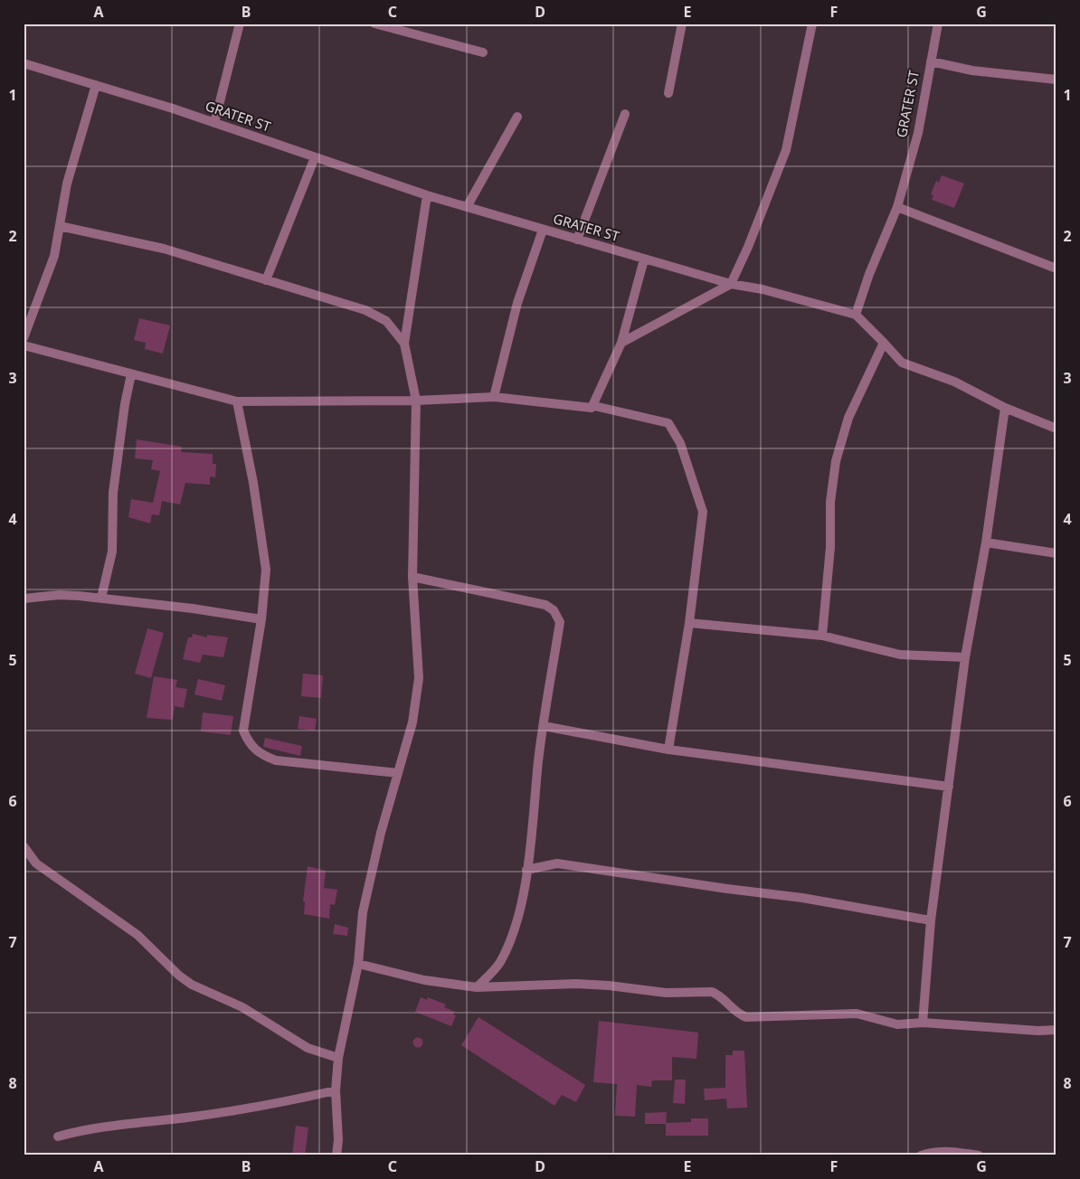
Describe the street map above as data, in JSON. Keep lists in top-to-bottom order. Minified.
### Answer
{"streets":{"street":["GRATER ST"]},"grid":{"columns":["A","B","C","D","E","F","G"],"rows":["1","2","3","4","5","6","7","8"]}}
